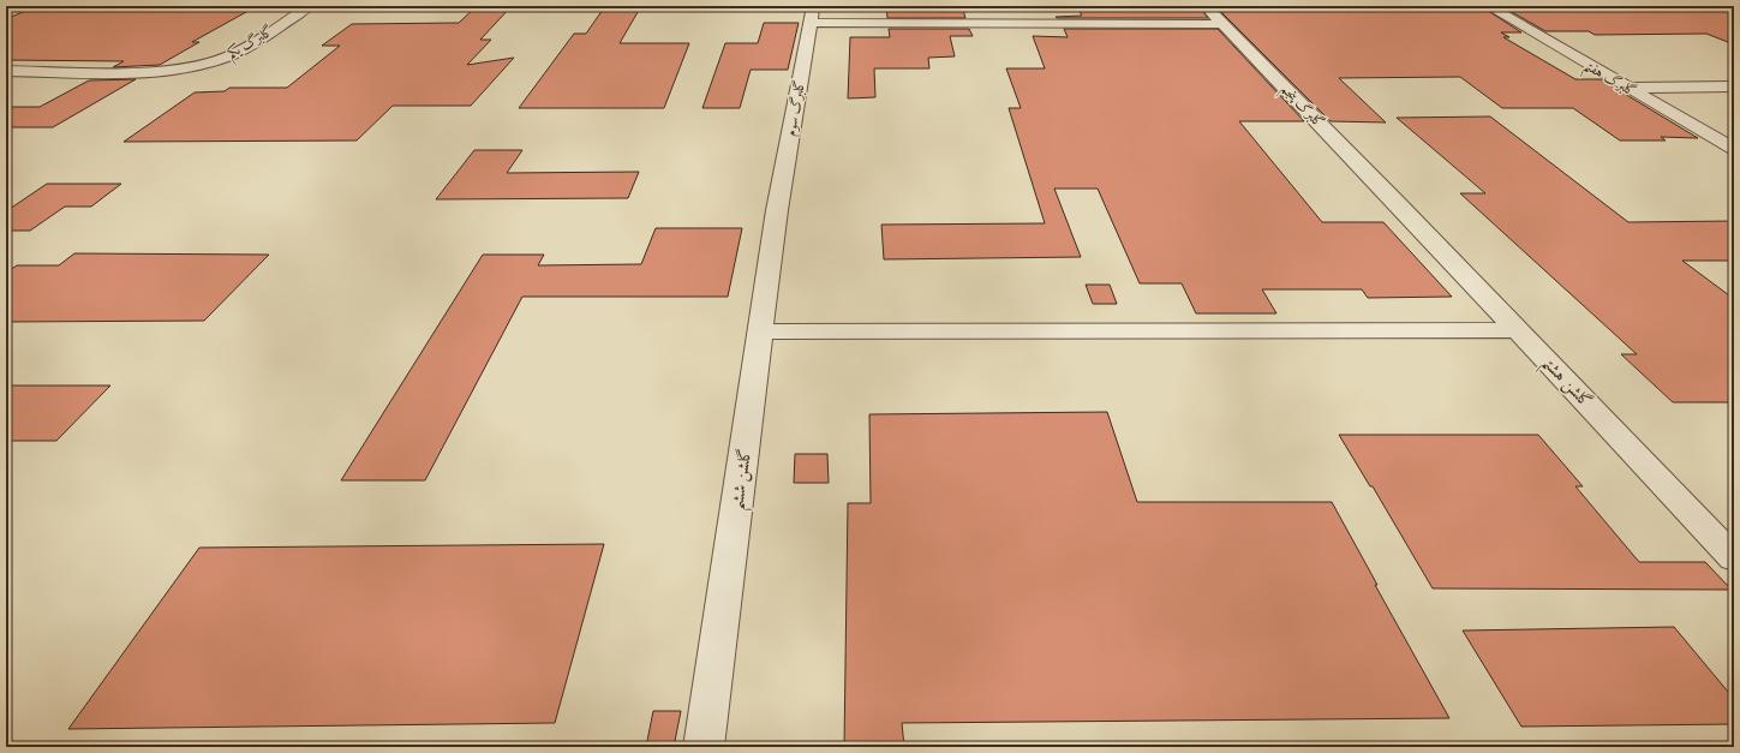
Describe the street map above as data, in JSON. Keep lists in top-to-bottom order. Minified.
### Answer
{"streets":{"street":["گلبرگ یکم","گلبرگ هفتم","گلبرگ پنجم","گلبرگ سوم","گلشن هشتم","گلشن ششم"]},"crossings":[["گلبرگ پنجم","گلشن هشتم"],["گلبرگ سوم","گلشن ششم"]]}
